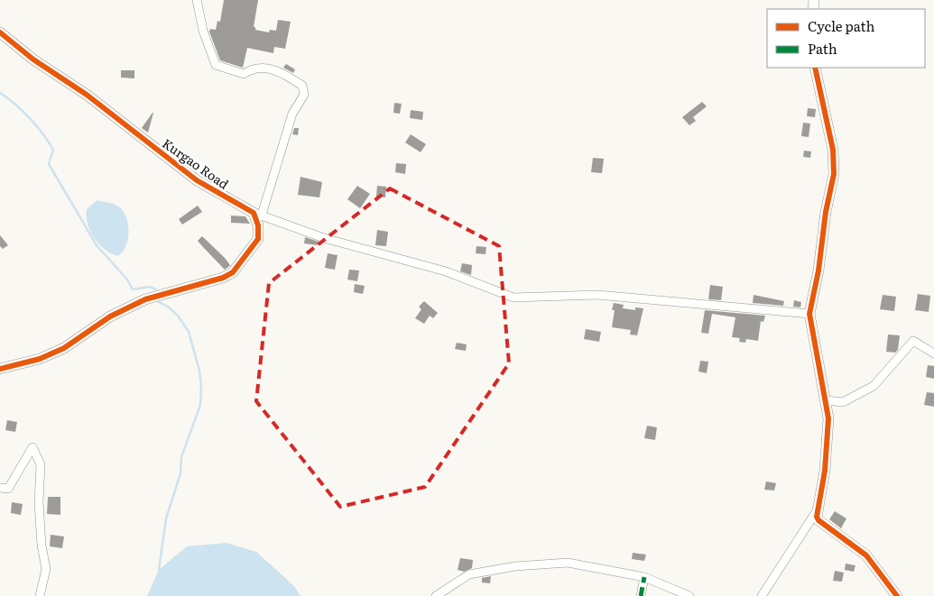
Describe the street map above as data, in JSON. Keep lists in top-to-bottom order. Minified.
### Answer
{"streets":{"street":["Kurgao Road"]},"legend":["Cycle path","Path"]}
